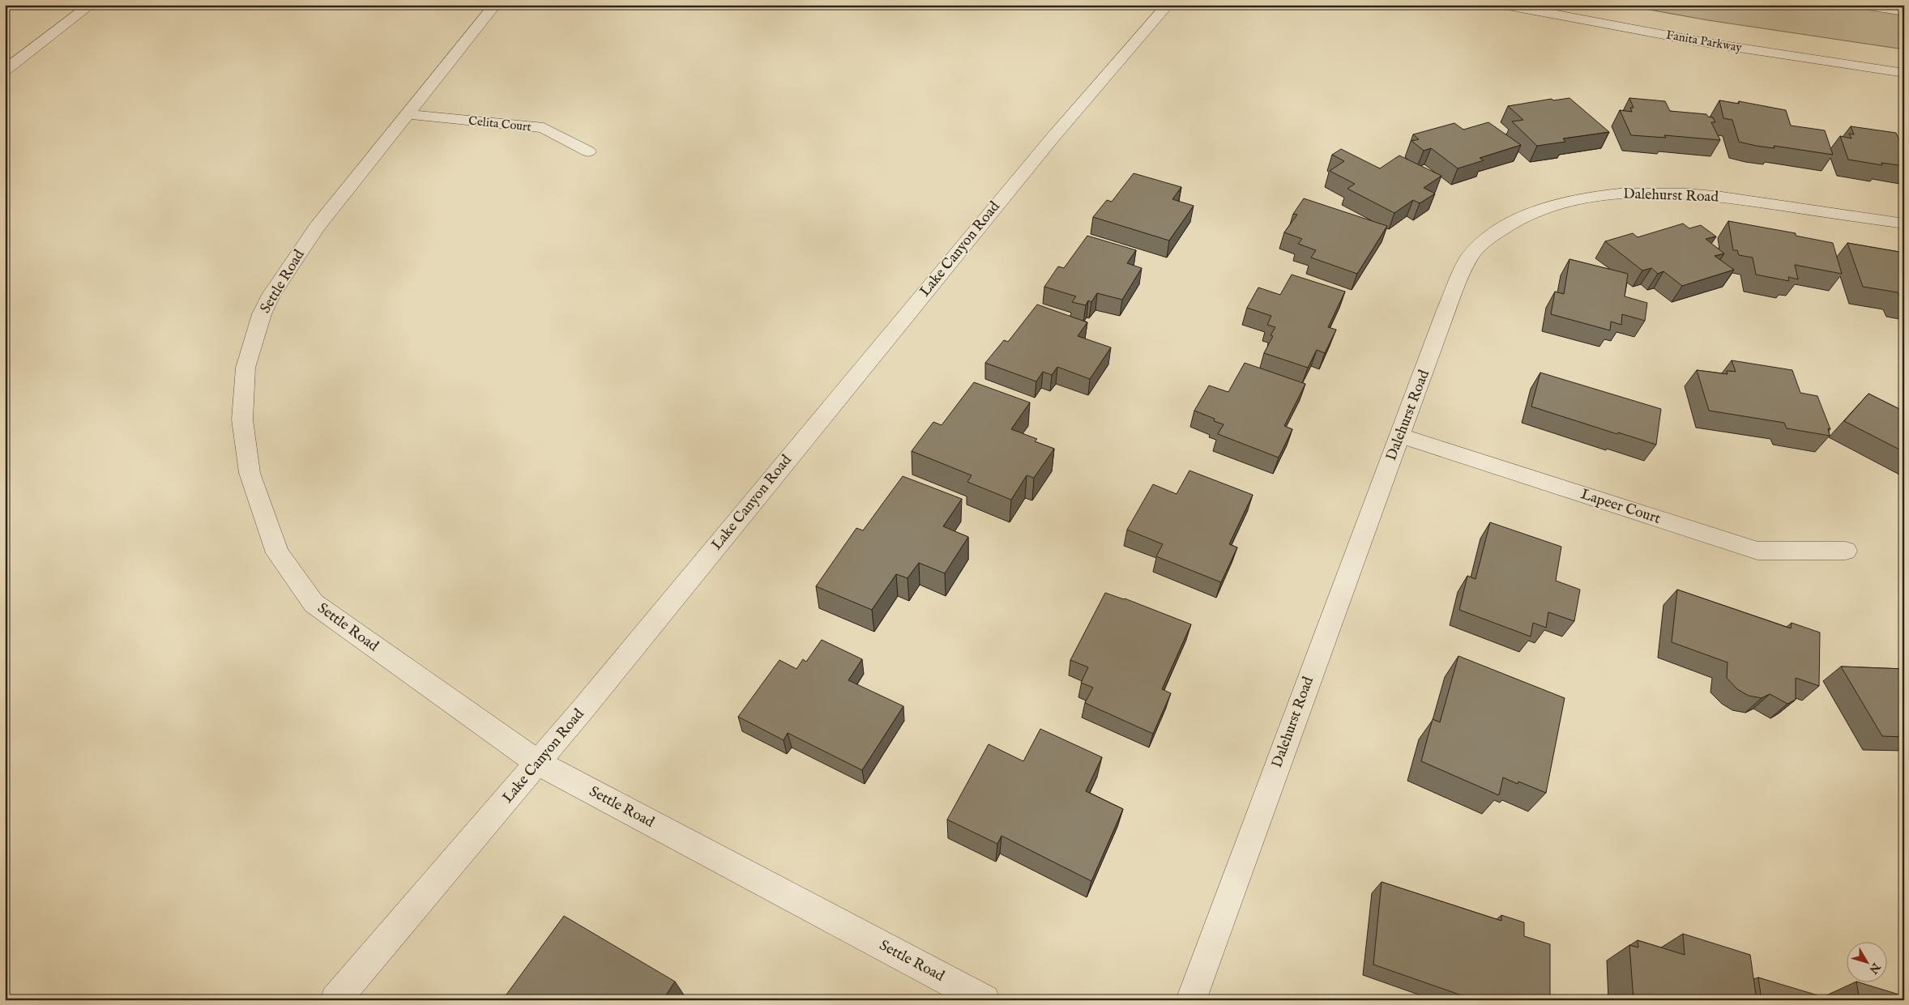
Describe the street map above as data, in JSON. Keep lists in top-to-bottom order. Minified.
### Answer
{"streets":{"street":["Fanita Parkway","Celita Court","Dalehurst Road","Lake Canyon Road","Settle Road","Lapeer Court"]},"crossings":[["Celita Court","Settle Road"],["Dalehurst Road","Lapeer Court"],["Lake Canyon Road","Settle Road"]],"north":"bottom right"}
